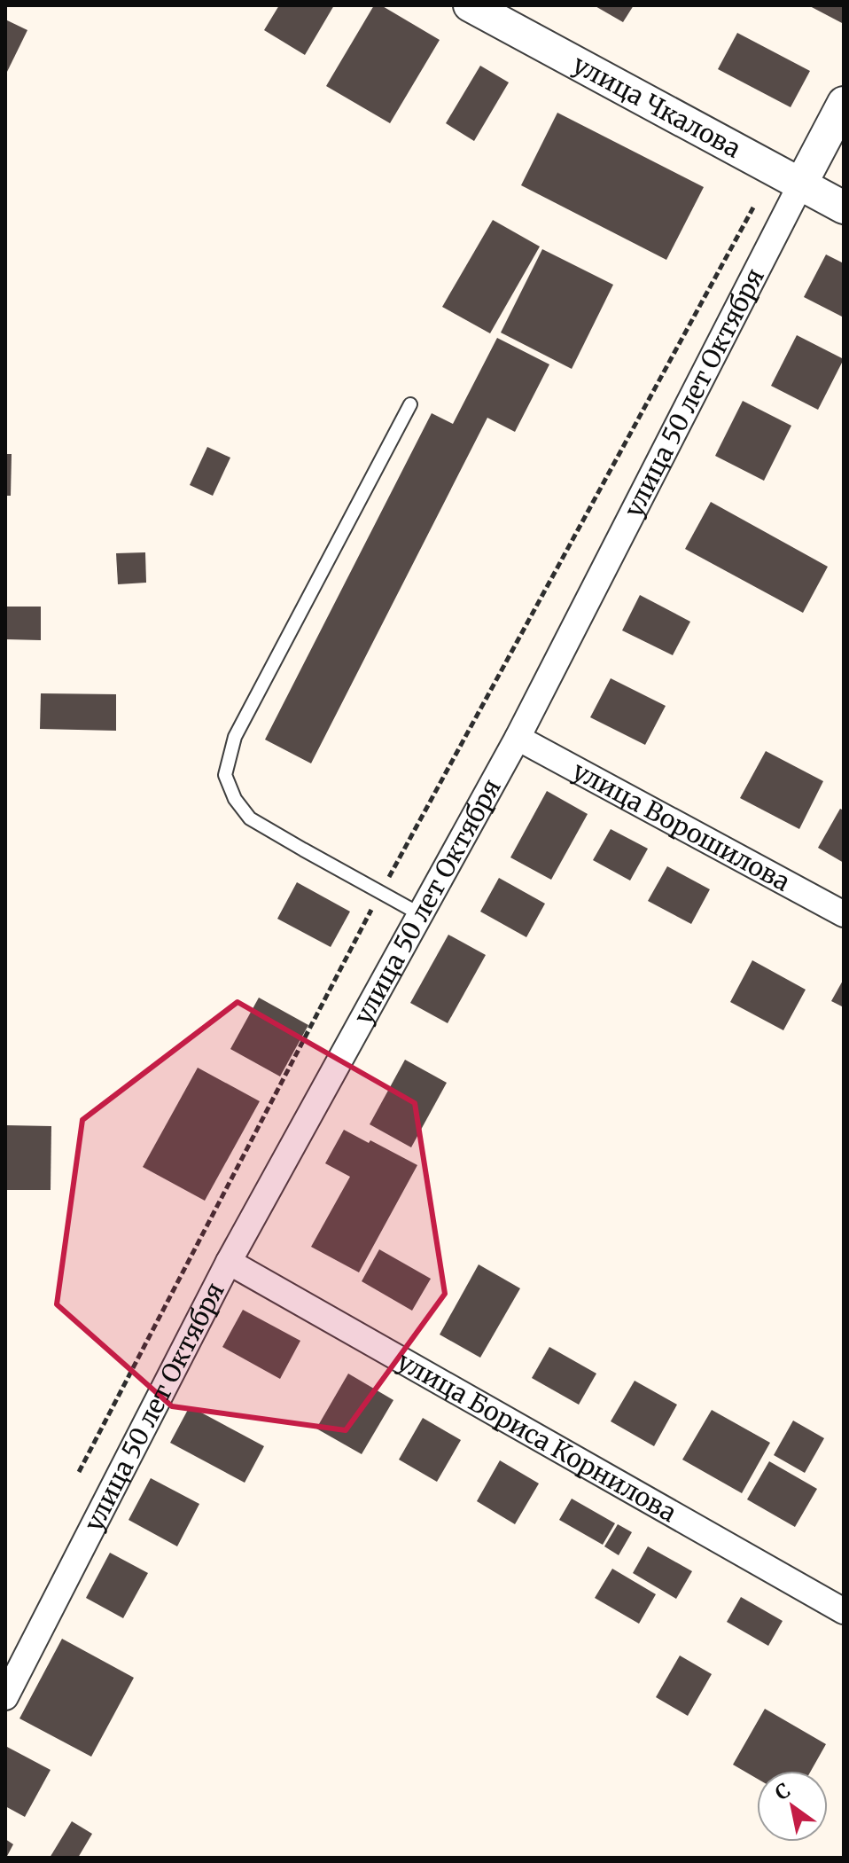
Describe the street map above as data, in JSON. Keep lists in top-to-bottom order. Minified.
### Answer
{"streets":{"street":["улица Чкалова","улица 50 лет Октября","улица Ворошилова","улица Бориса Корнилова"]},"crossings":[["улица Чкалова","улица 50 лет Октября"],["улица 50 лет Октября","улица Ворошилова"],["улица 50 лет Октября","улица Бориса Корнилова"]],"north":"top left"}
